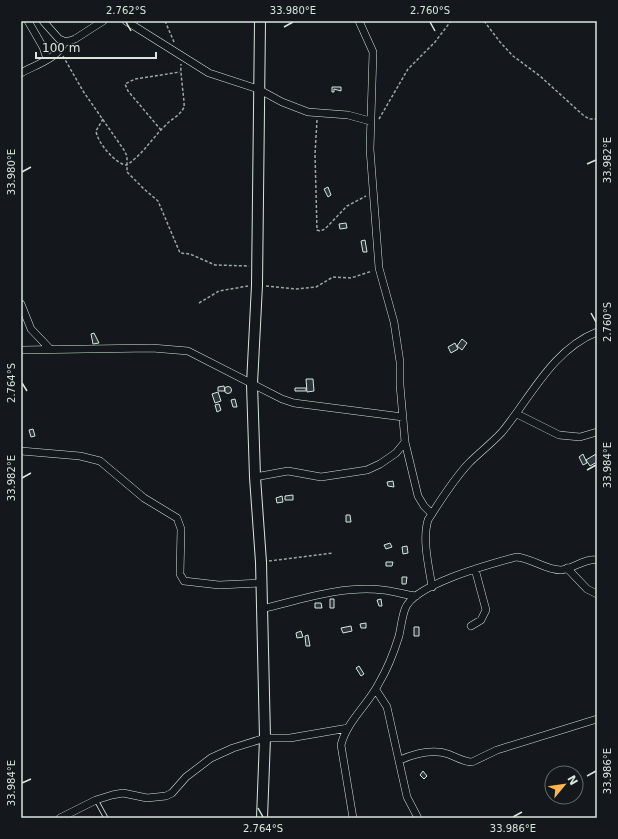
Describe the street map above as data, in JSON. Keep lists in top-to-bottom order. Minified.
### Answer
{"scale_bar":"100 m","north":"top right","coordinates":["2.762°S","33.980°E","2.760°S","33.982°E","2.764°S","33.984°E","33.986°E"]}
